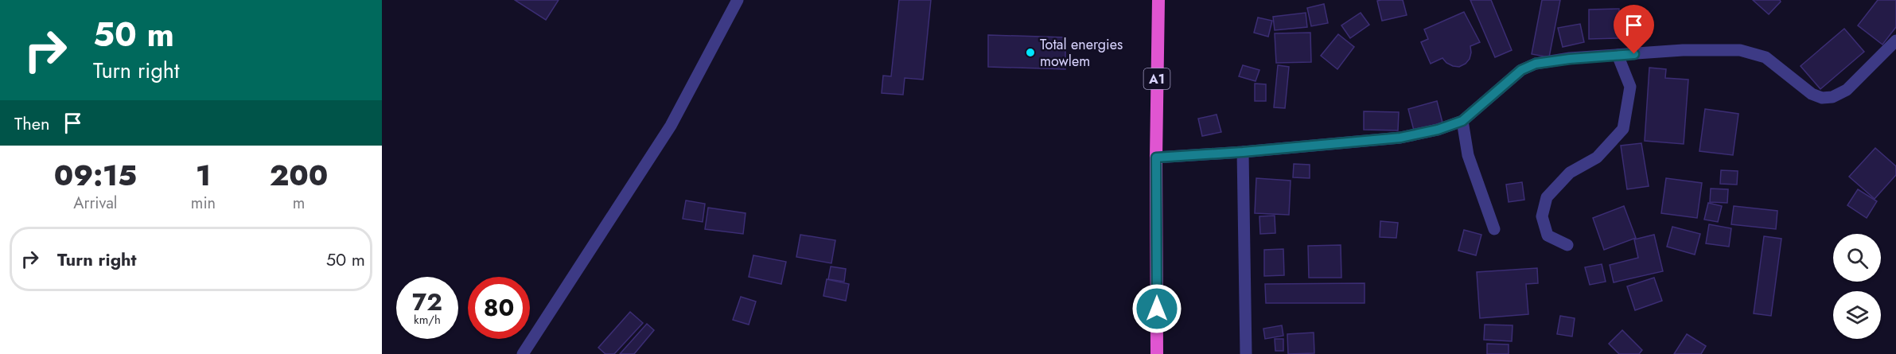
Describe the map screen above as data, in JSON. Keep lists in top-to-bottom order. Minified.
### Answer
{"streets":{"highway":["A1"]},"places":["Total energies mowlem"],"page":{"turn":["50 m","Turn right"],"then":"Then","eta":["09:15","Arrival","1","min","200","m"],"list":[{"name":"Turn right","value":"50 m"}],"speed":"72 km/h","limit":"80"}}
